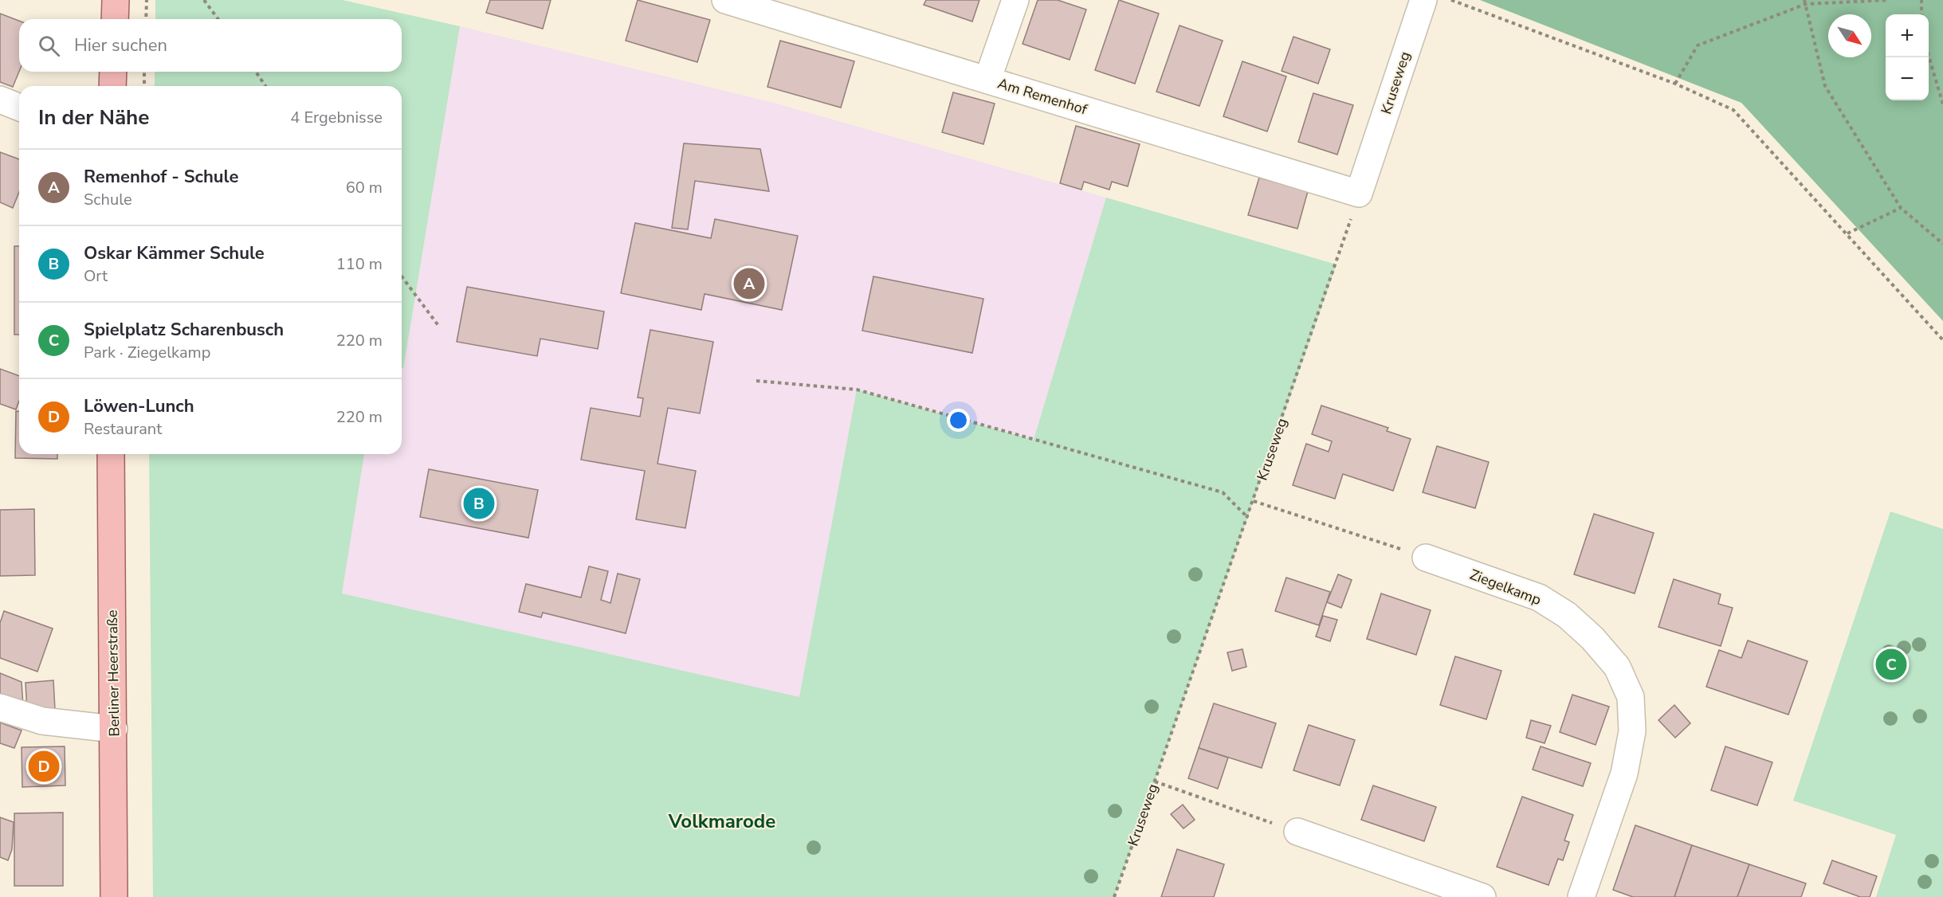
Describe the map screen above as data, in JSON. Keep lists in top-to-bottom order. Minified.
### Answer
{"streets":{"main road":["Berliner Heerstraße"],"street":["Kruseweg","Am Remenhof","Ziegelkamp"]},"crossings":[["Kruseweg","Am Remenhof"]],"districts":["Volkmarode"],"north":"bottom right","page":{"map_buttons":["+","−"],"search":"Hier suchen","heading":["In der Nähe","4 Ergebnisse"],"list":[{"mark":"A","name":"Remenhof - Schule","note":"Schule","value":"60 m"},{"mark":"B","name":"Oskar Kämmer Schule","note":"Ort","value":"110 m"},{"mark":"C","name":"Spielplatz Scharenbusch","note":"Park · Ziegelkamp","value":"220 m"},{"mark":"D","name":"Löwen-Lunch","note":"Restaurant","value":"220 m"}],"pins":["A","B","C","D"]}}
